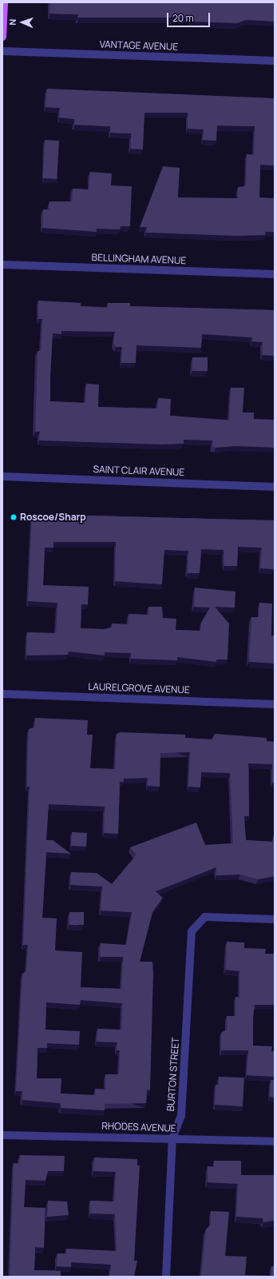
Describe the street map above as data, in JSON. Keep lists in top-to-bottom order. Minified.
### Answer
{"streets":{"street":["VANTAGE AVENUE","BELLINGHAM AVENUE","SAINT CLAIR AVENUE","LAURELGROVE AVENUE","BURTON STREET","RHODES AVENUE"]},"crossings":[["BURTON STREET","RHODES AVENUE"]],"places":["Roscoe/Sharp"],"scale_bar":"20 m","north":"left"}
